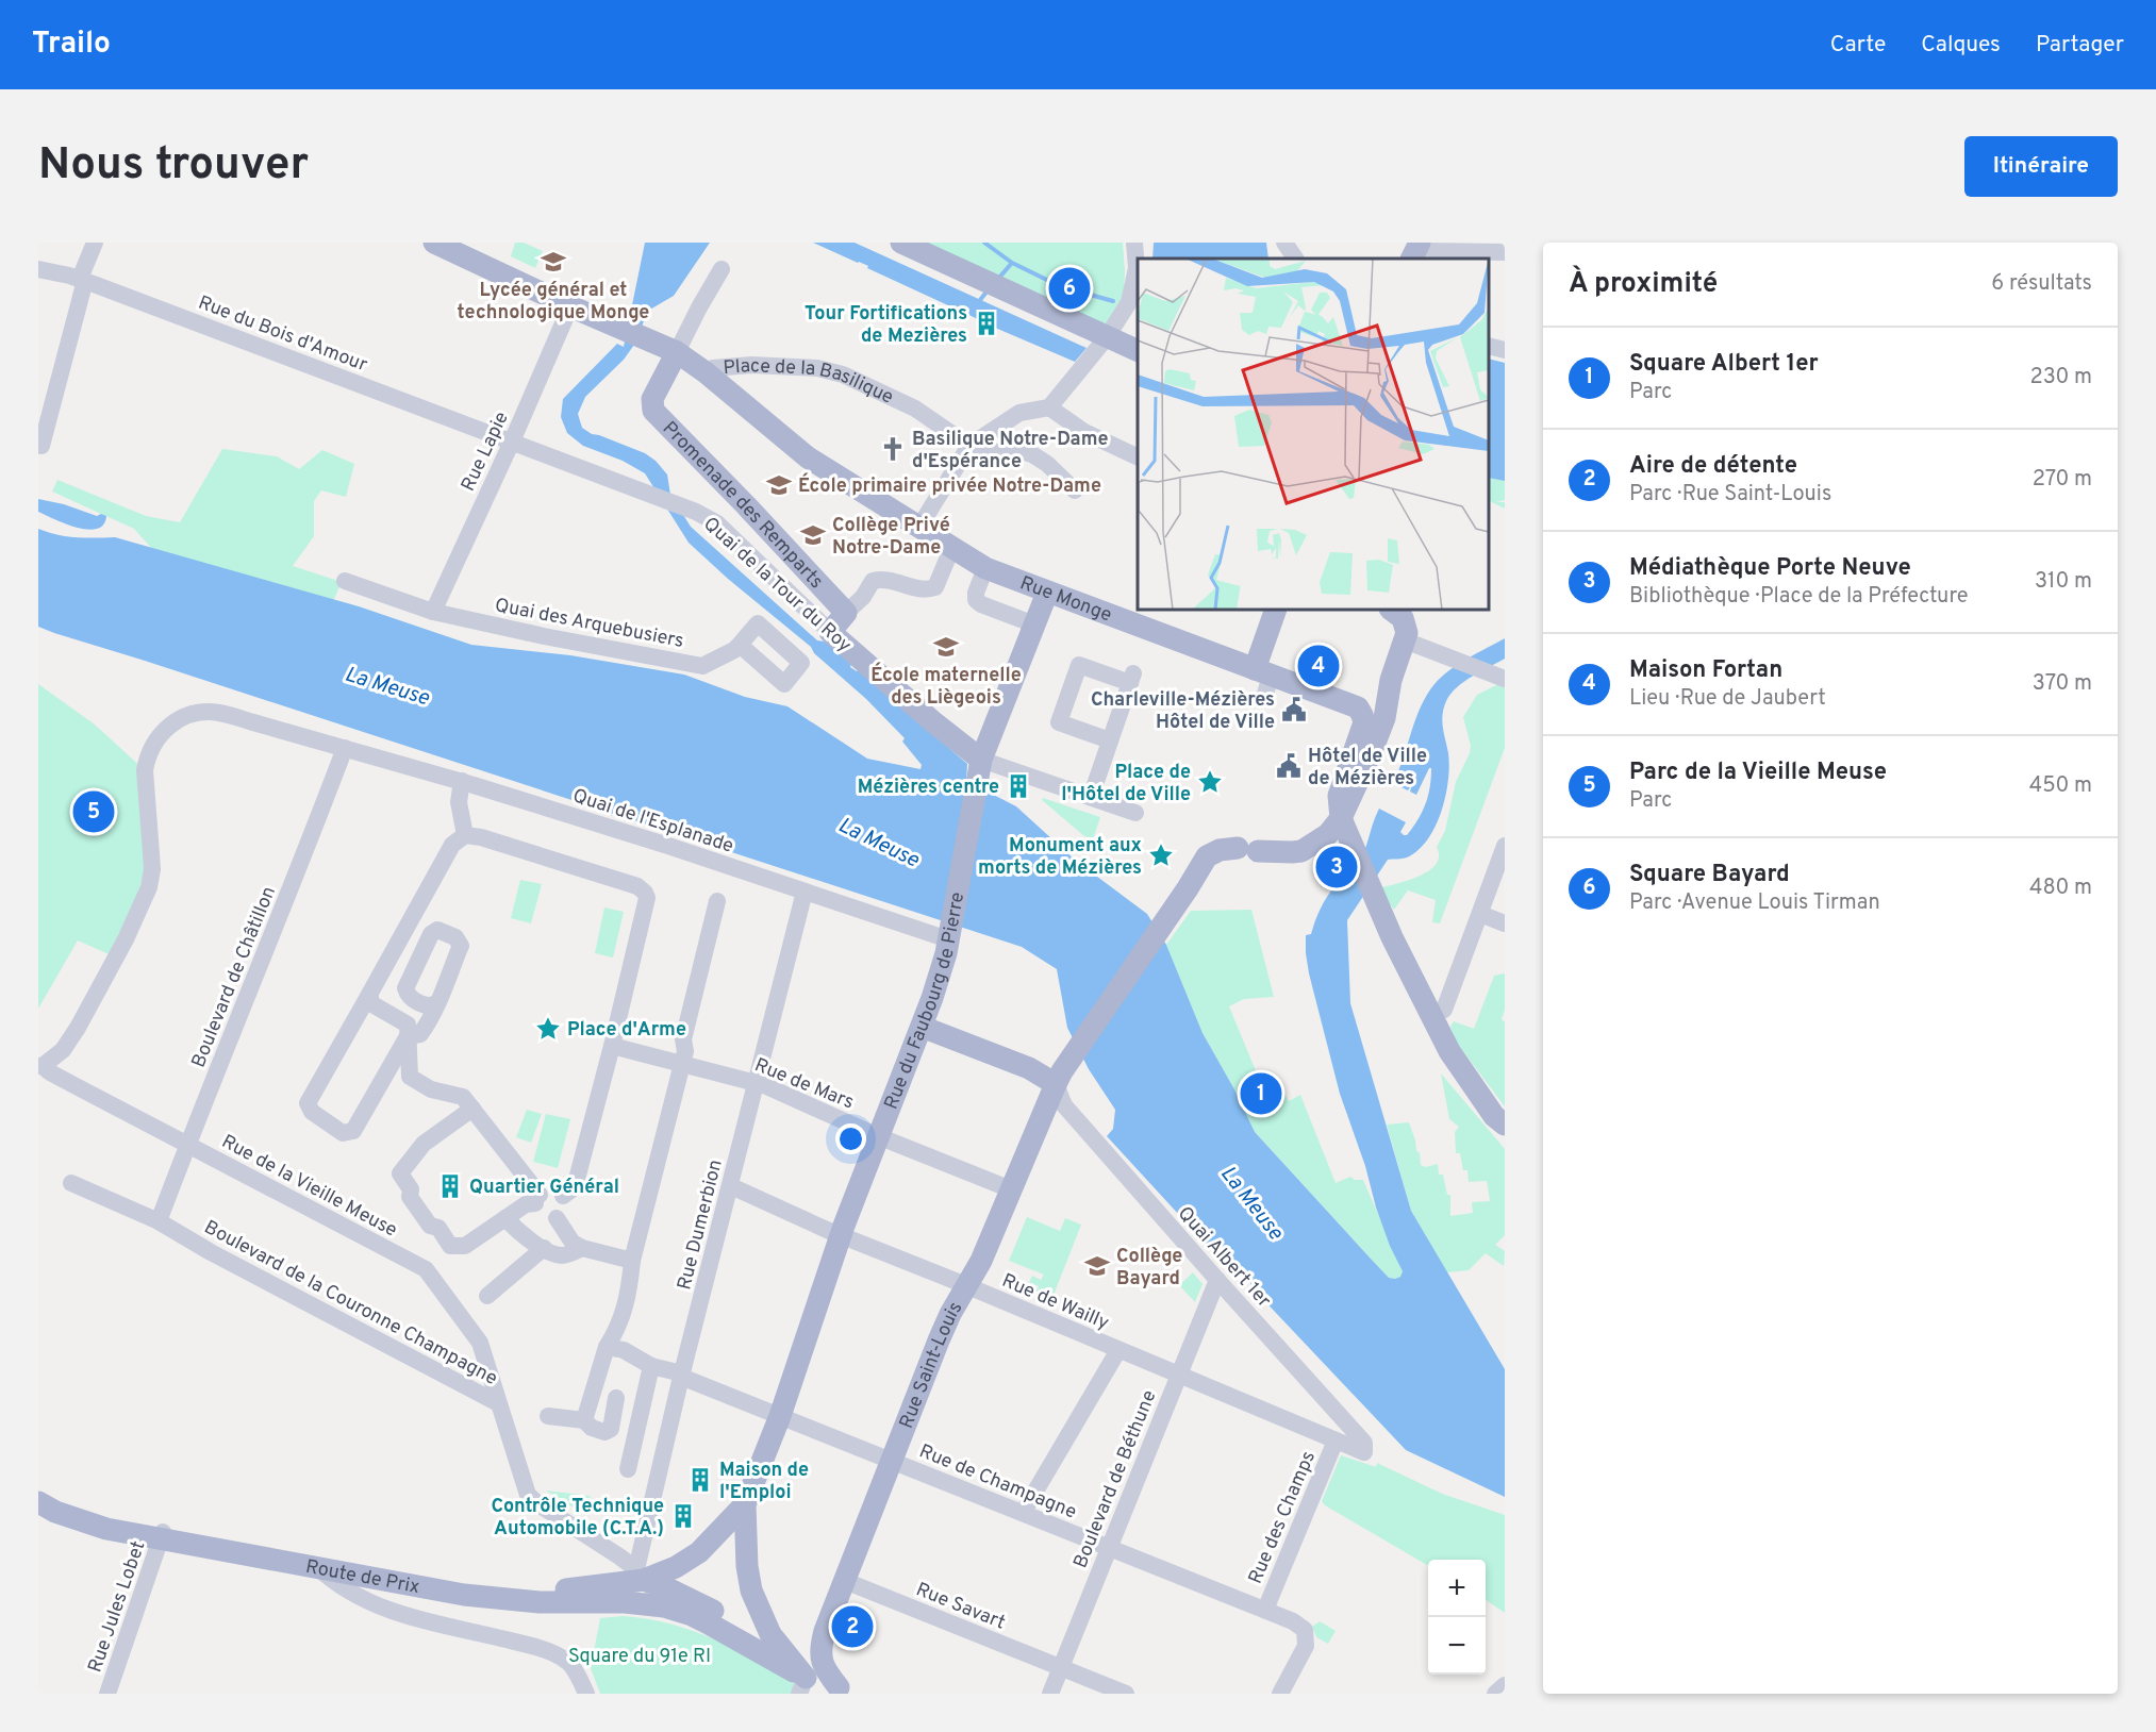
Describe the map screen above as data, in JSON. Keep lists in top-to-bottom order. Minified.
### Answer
{"streets":{"main road":["Place de la Basilique","Promenade des Remparts","Quai de la Tour du Roy","Rue Monge","Rue du Faubourg de Pierre","Rue Saint-Louis","Route de Prix"],"street":["Rue du Bois d'Amour","Rue Lapie","Quai des Arquebusiers","Quai de l'Esplanade","Boulevard de Châtillon","Rue de Mars","Rue de la Vieille Meuse","Rue Dumerbion","Quai Albert 1er","Rue de Wailly","Boulevard de la Couronne Champagne","Boulevard de Béthune","Rue de Champagne","Rue des Champs","Rue Savart","Rue Jules Lobet"]},"crossings":[["Rue du Bois d'Amour","Rue Lapie"],["Rue du Bois d'Amour","Quai de la Tour du Roy"],["Place de la Basilique","Rue Monge"],["Rue Lapie","Quai de la Tour du Roy"],["Rue Lapie","Quai des Arquebusiers"],["Quai de la Tour du Roy","Rue du Faubourg de Pierre"],["Rue Monge","Rue du Faubourg de Pierre"],["Quai de l'Esplanade","Boulevard de Châtillon"],["Quai de l'Esplanade","Rue du Faubourg de Pierre"],["Quai de l'Esplanade","Rue de la Vieille Meuse"],["Quai de l'Esplanade","Rue Dumerbion"],["Boulevard de Châtillon","Rue de la Vieille Meuse"],["Boulevard de Châtillon","Boulevard de la Couronne Champagne"],["Rue du Faubourg de Pierre","Rue de Mars"],["Rue du Faubourg de Pierre","Rue de Wailly"],["Rue du Faubourg de Pierre","Rue de Champagne"],["Rue du Faubourg de Pierre","Route de Prix"],["Rue de Mars","Rue Dumerbion"],["Rue de Mars","Rue Saint-Louis"],["Rue de la Vieille Meuse","Boulevard de la Couronne Champagne"],["Rue Dumerbion","Rue de Wailly"],["Rue Dumerbion","Boulevard de la Couronne Champagne"],["Rue Dumerbion","Rue de Champagne"],["Rue Dumerbion","Route de Prix"],["Quai Albert 1er","Rue de Wailly"],["Quai Albert 1er","Rue Saint-Louis"],["Quai Albert 1er","Boulevard de Béthune"],["Rue de Wailly","Rue Saint-Louis"],["Rue de Wailly","Boulevard de Béthune"],["Rue de Wailly","Rue des Champs"],["Boulevard de la Couronne Champagne","Route de Prix"],["Rue Saint-Louis","Rue de Champagne"],["Rue Saint-Louis","Rue Savart"],["Boulevard de Béthune","Rue de Champagne"],["Boulevard de Béthune","Rue Savart"],["Rue de Champagne","Rue des Champs"],["Route de Prix","Rue Jules Lobet"]],"water":["La Meuse"],"parks":["Square du 91e RI"],"places":{"school or university":["Lycée général et technologique Monge","École primaire privée Notre-Dame","Collège Privé Notre-Dame","École maternelle des Liègeois","Collège Bayard"],"building":["Tour Fortifications de Mezières","Mézières centre","Quartier Général","Maison de l'Emploi","Contrôle Technique Automobile (C.T.A.)"],"church":["Basilique Notre-Dame d'Espérance"],"public building":["Charleville-Mézières Hôtel de Ville","Hôtel de Ville de Mézières"],"place":["Place de l'Hôtel de Ville","Monument aux morts de Mézières","Place d'Arme"]},"page":{"header":"Trailo","nav":["Carte","Calques","Partager"],"buttons":"Itinéraire","title":"Nous trouver","heading":["À proximité","6 résultats"],"pins":["6","4","5","3","1","2"],"list":[{"mark":"1","name":"Square Albert 1er","note":"Parc","value":"230 m"},{"mark":"2","name":"Aire de détente","note":"Parc · Rue Saint-Louis","value":"270 m"},{"mark":"3","name":"Médiathèque Porte Neuve","note":"Bibliothèque · Place de la Préfecture","value":"310 m"},{"mark":"4","name":"Maison Fortan","note":"Lieu · Rue de Jaubert","value":"370 m"},{"mark":"5","name":"Parc de la Vieille Meuse","note":"Parc","value":"450 m"},{"mark":"6","name":"Square Bayard","note":"Parc · Avenue Louis Tirman","value":"480 m"}],"map_buttons":["+","−"]}}
